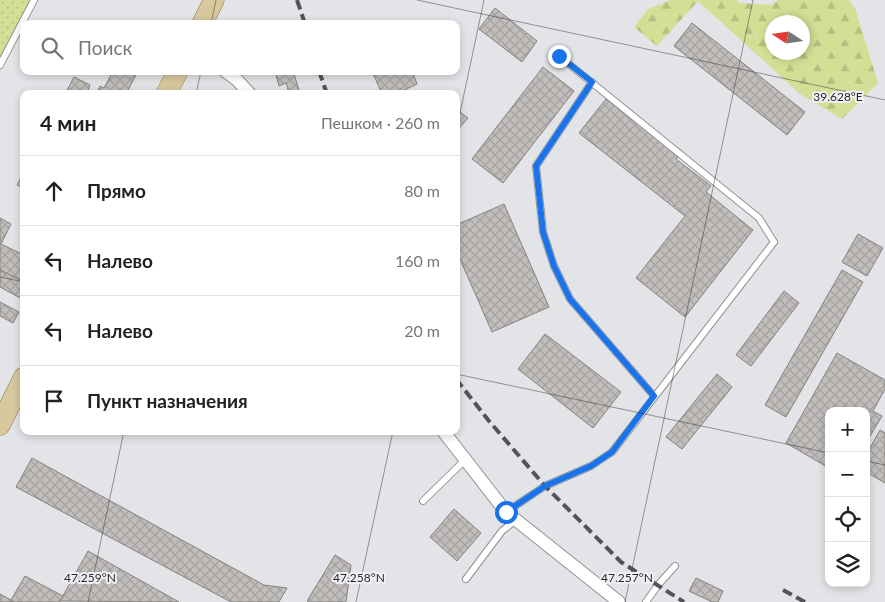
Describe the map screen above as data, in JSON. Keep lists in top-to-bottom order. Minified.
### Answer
{"north":"left","page":{"search":"Поиск","heading":["4 мин","Пешком · 260 m"],"list":[["Прямо","80 m"],["Налево","160 m"],["Налево","20 m"],"Пункт назначения"],"map_buttons":["+","−"]},"coordinates":["39.628°E","47.259°N","47.258°N","47.257°N"]}
